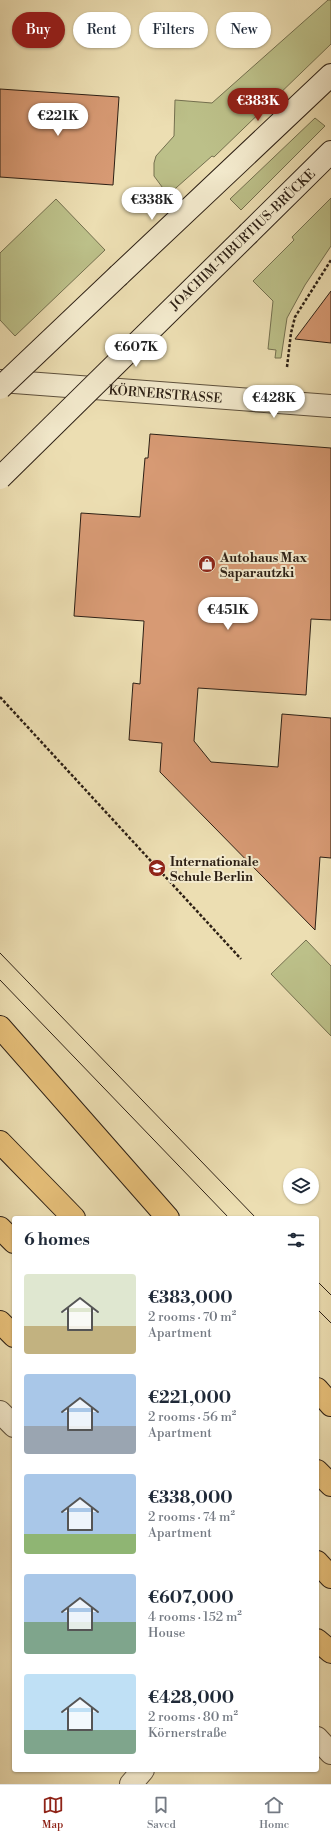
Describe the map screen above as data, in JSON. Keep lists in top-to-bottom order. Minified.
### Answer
{"streets":{"main road":["JOACHIM-TIBURTIUS-BRÜCKE","KÖRNERSTRASSE"]},"places":{"shop":["Autohaus Max Saparautzki"],"school or university":["Internationale Schule Berlin"]},"page":{"chip":["Buy","Rent","Filters","New"],"price":["€383K","€221K","€338K","€607K","€428K","€451K"],"heading":"6 homes","list":[{"name":"€383,000","note":"2 rooms · 70 m² · Apartment"},{"name":"€221,000","note":"2 rooms · 56 m² · Apartment"},{"name":"€338,000","note":"2 rooms · 74 m² · Apartment"},{"name":"€607,000","note":"4 rooms · 152 m² · House"},{"name":"€428,000","note":"2 rooms · 80 m² · Körnerstraße"}],"tabs":["Map","Saved","Home"]}}
